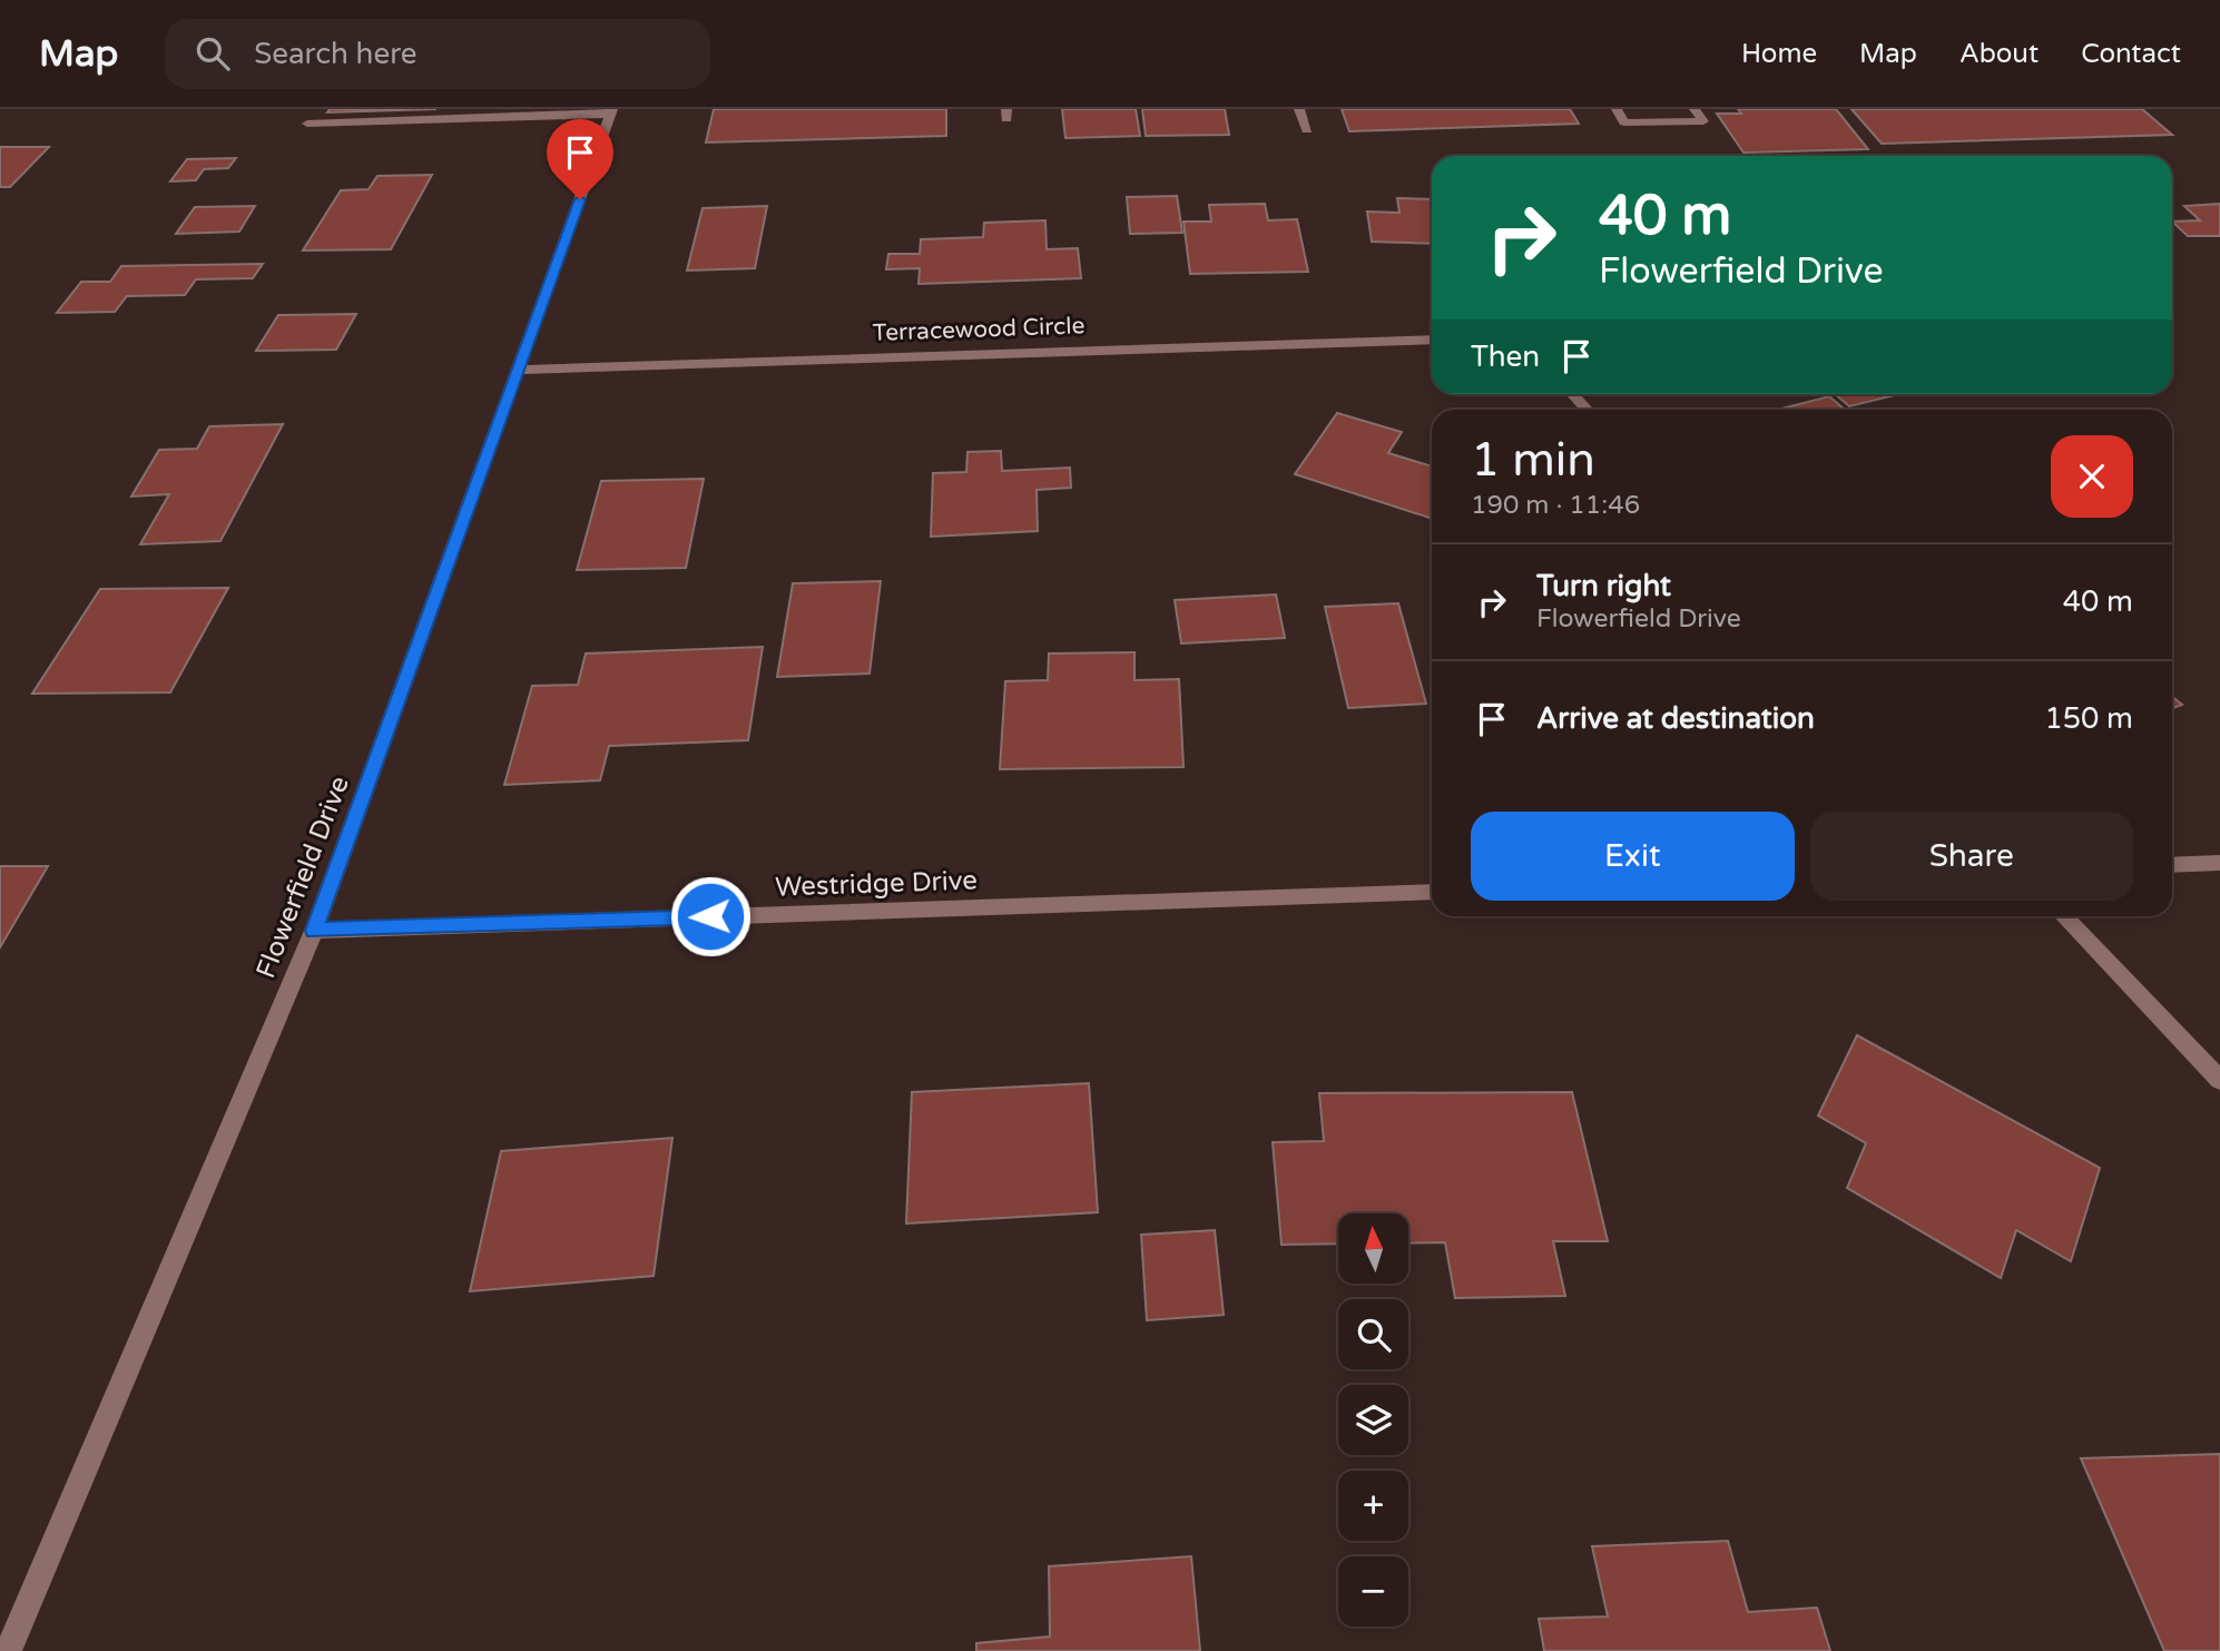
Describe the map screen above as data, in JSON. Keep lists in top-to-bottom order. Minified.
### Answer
{"streets":{"street":["Terracewood Circle","Flowerfield Drive","Westridge Drive"]},"crossings":[["Terracewood Circle","Flowerfield Drive"],["Flowerfield Drive","Westridge Drive"]],"north":"top","page":{"header":"Map","search":"Search here","nav":["Home","Map","About","Contact"],"turn":["40 m","Flowerfield Drive"],"then":"Then","heading":["1 min","190 m · 11:46"],"list":[{"name":"Turn right","note":"Flowerfield Drive","value":"40 m"},{"name":"Arrive at destination","value":"150 m"}],"buttons":["Exit","Share"],"map_buttons":["+","−"]}}
